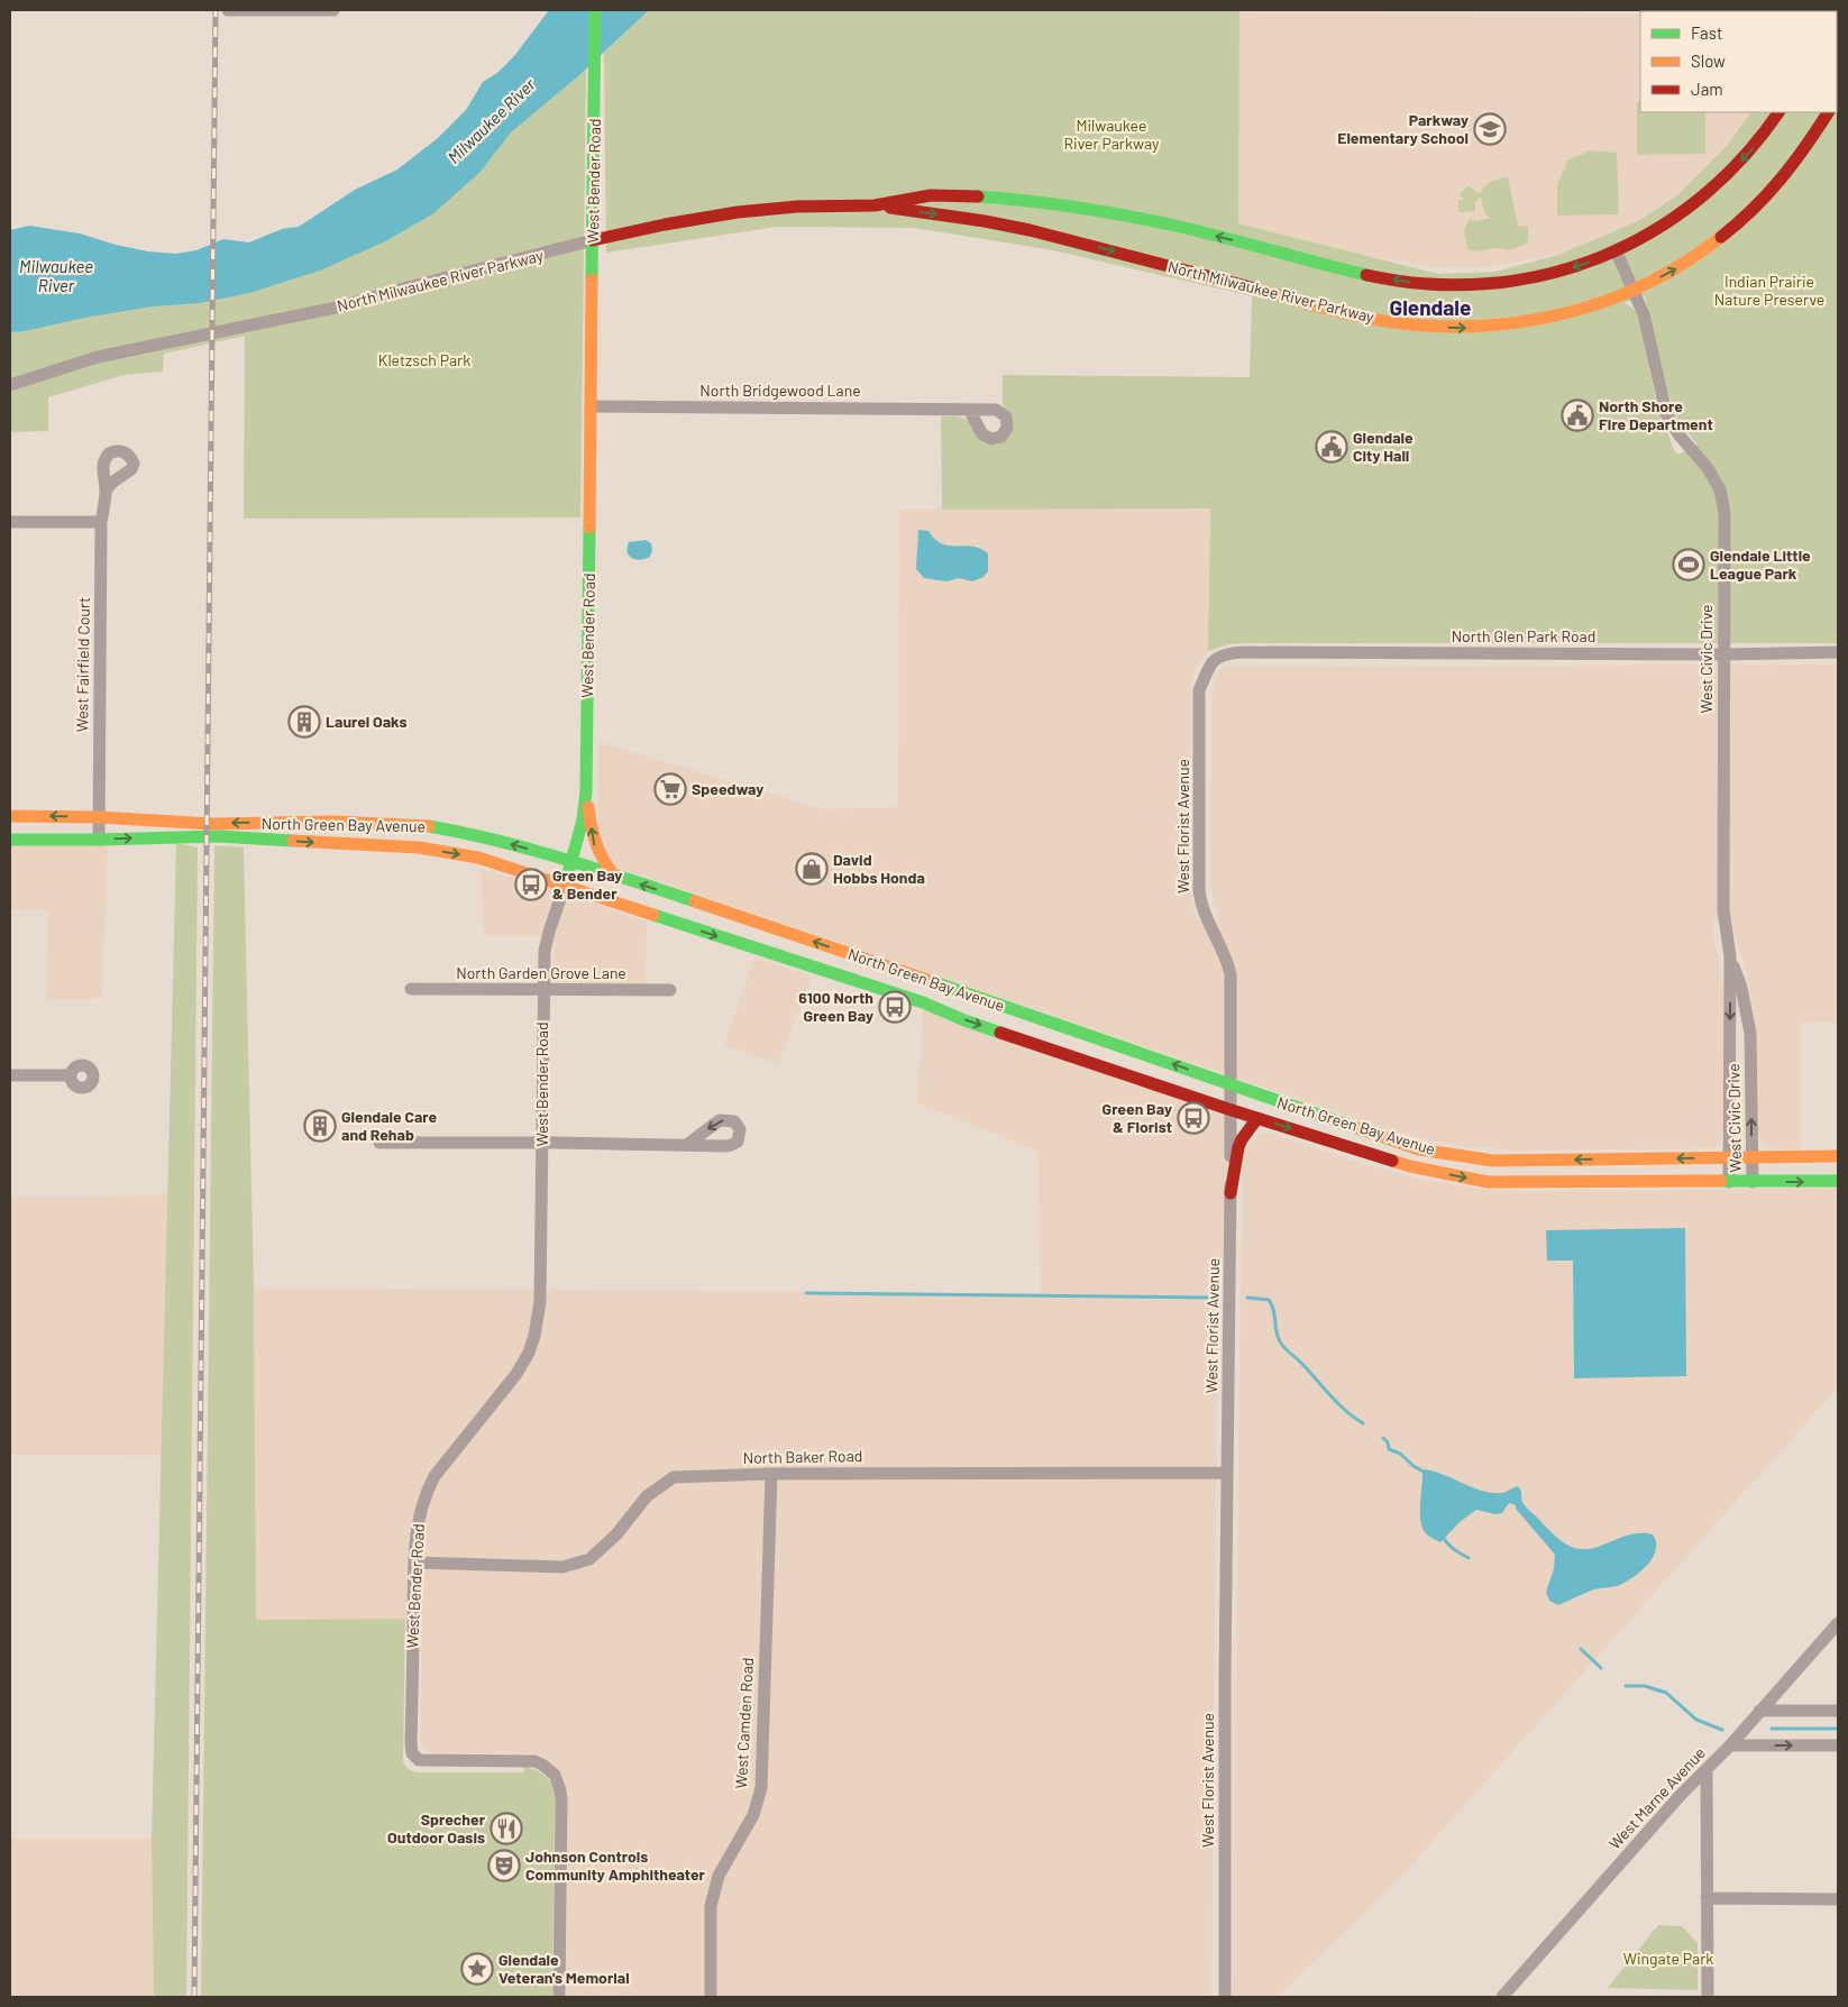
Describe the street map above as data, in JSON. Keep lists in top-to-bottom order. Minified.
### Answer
{"streets":{"main road":["West Bender Road","North Milwaukee River Parkway","North Green Bay Avenue"],"street":["North Bridgewood Lane","North Glen Park Road","West Civic Drive","West Fairfield Court","West Florist Avenue","North Garden Grove Lane","North Baker Road","West Camden Road","West Marne Avenue"]},"crossings":[["West Bender Road","North Milwaukee River Parkway"],["West Bender Road","North Bridgewood Lane"],["West Bender Road","North Green Bay Avenue"],["West Bender Road","North Garden Grove Lane"],["West Bender Road","North Baker Road"],["North Milwaukee River Parkway","West Civic Drive"],["North Glen Park Road","West Civic Drive"],["North Glen Park Road","West Florist Avenue"],["West Civic Drive","North Green Bay Avenue"],["West Fairfield Court","North Green Bay Avenue"],["North Green Bay Avenue","West Florist Avenue"],["West Florist Avenue","North Baker Road"],["North Baker Road","West Camden Road"]],"districts":["Glendale"],"water":["Milwaukee River"],"parks":["Milwaukee River Parkway","Indian Prairie Nature Preserve","Kletzsch Park","Wingate Park"],"places":{"school or university":["Parkway Elementary School"],"public building":["North Shore Fire Department","Glendale City Hall"],"sports":["Glendale Little League Park"],"building":["Laurel Oaks","Glendale Care and Rehab"],"supermarket":["Speedway"],"shop":["David Hobbs Honda"],"bus stop":["Green Bay & Bender","6100 North Green Bay","Green Bay & Florist"],"restaurant":["Sprecher Outdoor Oasis"],"theatre":["Johnson Controls Community Amphitheater"],"place":["Glendale Veteran's Memorial"]},"legend":["Fast","Slow","Jam"]}
